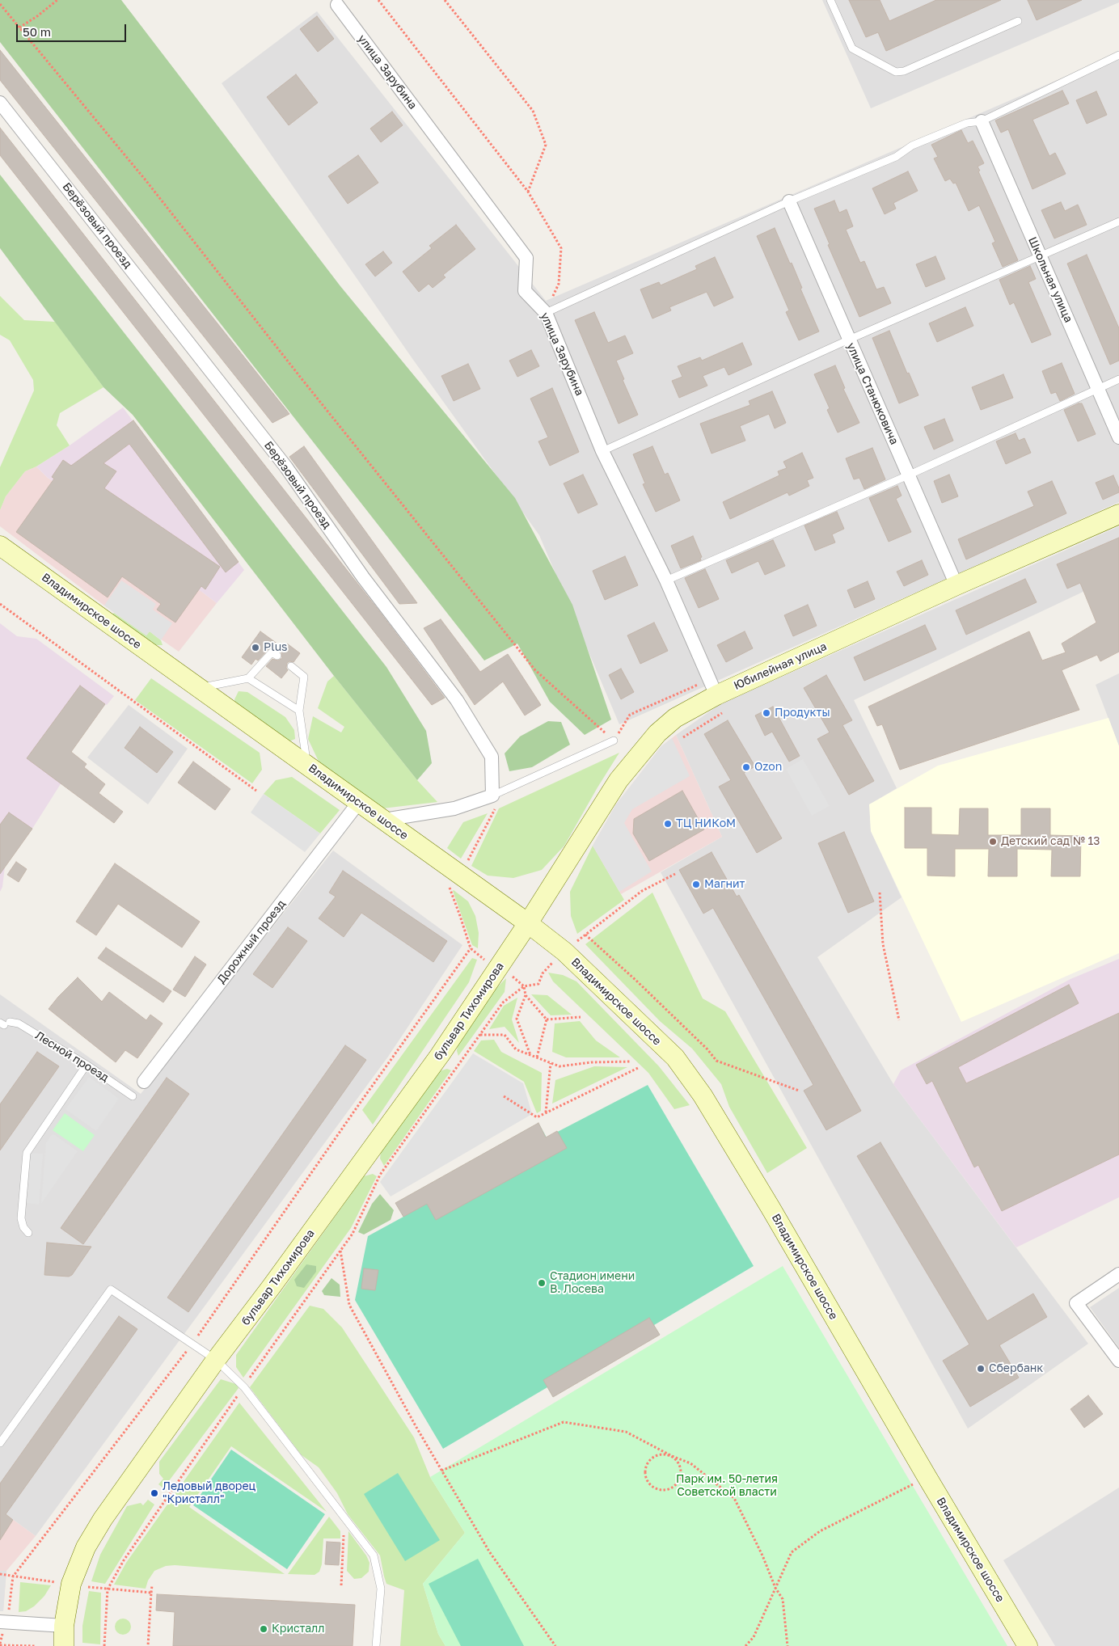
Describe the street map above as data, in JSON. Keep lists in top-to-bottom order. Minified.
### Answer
{"streets":{"main road":["Владимирское шоссе","Юбилейная улица","бульвар Тихомирова"],"street":["улица Зарубина","Берёзовый проезд","Школьная улица","улица Станюковича","Дорожный проезд"],"lane":["Лесной проезд"]},"crossings":[["улица Зарубина","Юбилейная улица"],["улица Станюковича","Юбилейная улица"],["Владимирское шоссе","Юбилейная улица"],["Владимирское шоссе","Дорожный проезд"],["Владимирское шоссе","бульвар Тихомирова"],["Юбилейная улица","бульвар Тихомирова"]],"parks":["Парк им. 50-летия Советской власти"],"places":["Plus","Продукты","Ozon","ТЦ НИКоМ","Детский сад № 13","Магнит","Стадион имени В. Лосева","Сбербанк","Ледовый дворец \"Кристалл\"","Кристалл"],"scale_bar":"50 m"}
